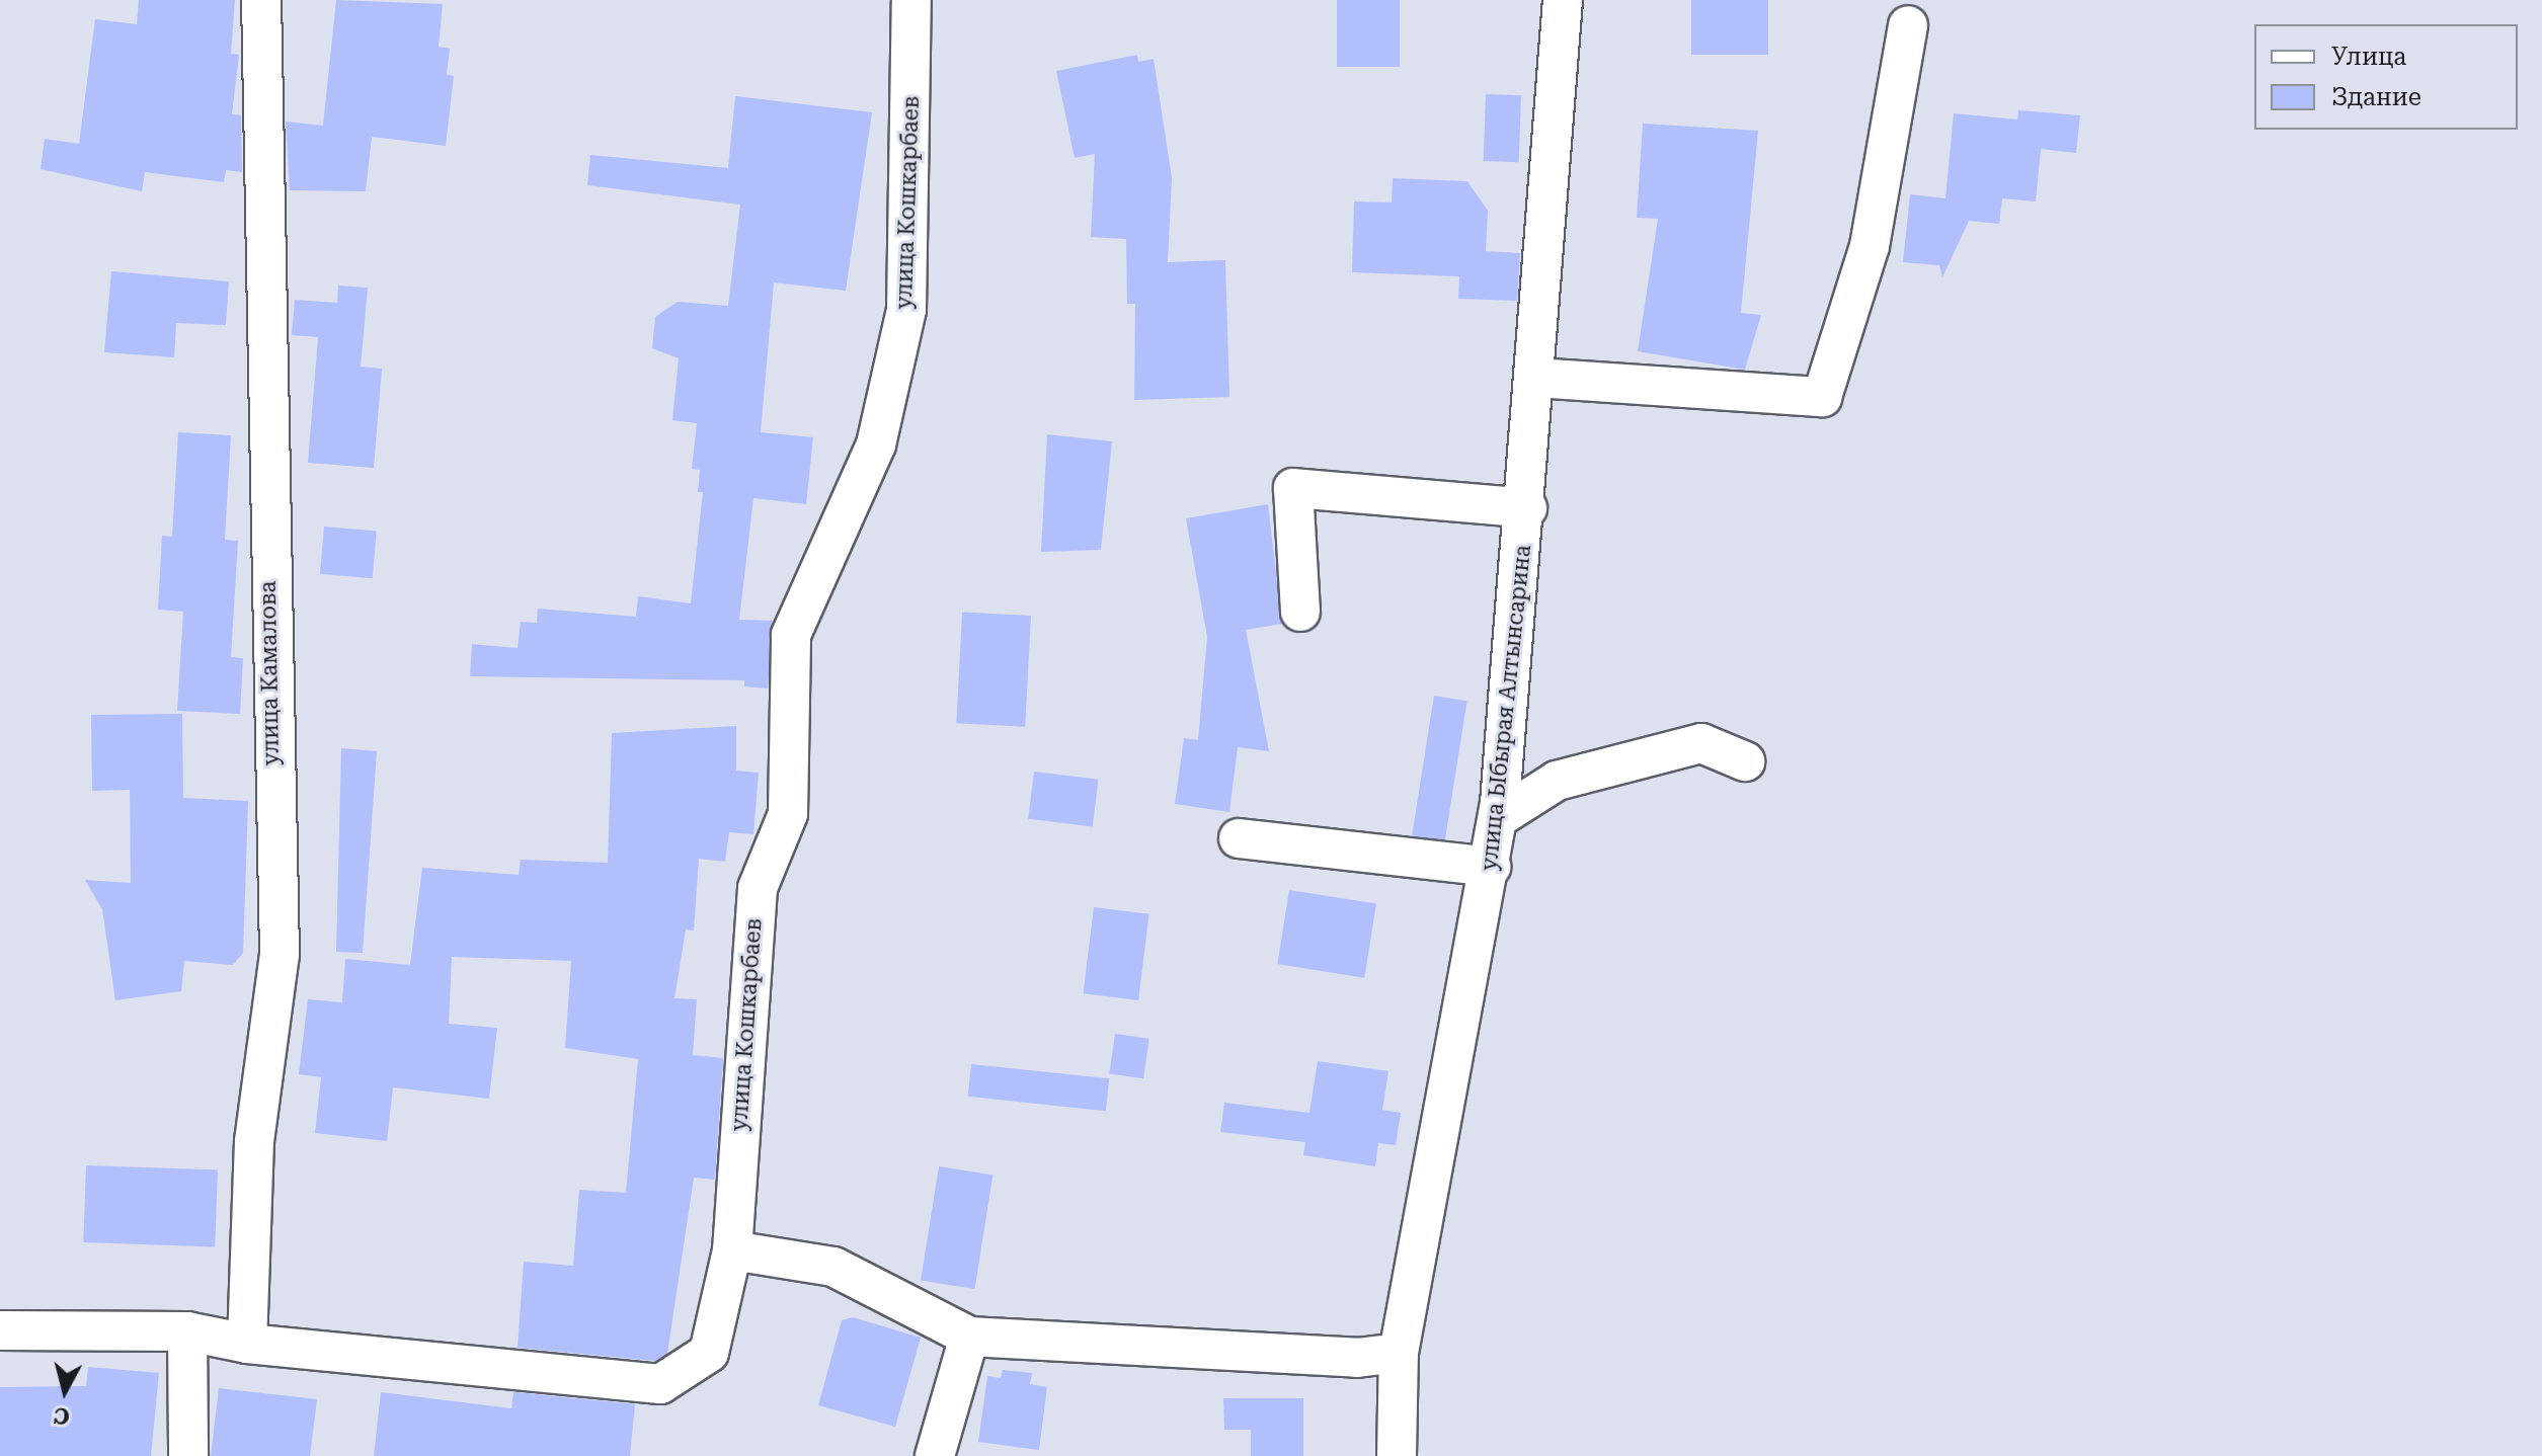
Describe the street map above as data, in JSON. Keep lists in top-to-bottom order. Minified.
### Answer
{"streets":{"street":["улица Кошкарбаев","улица Камалова","улица Ыбырая Алтынсарина"]},"crossings":[["улица Кошкарбаев","улица Камалова"]],"legend":["Улица","Здание"],"north":"bottom"}
